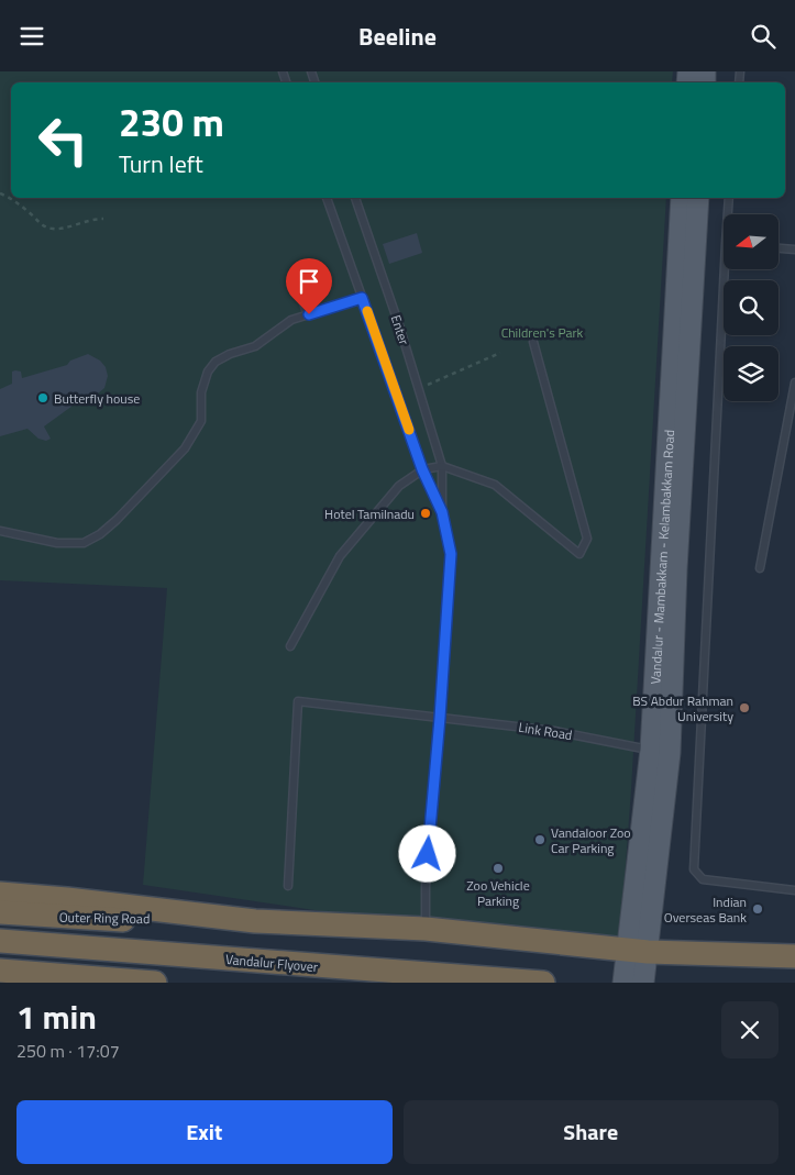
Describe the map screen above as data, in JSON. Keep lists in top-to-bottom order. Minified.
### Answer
{"streets":{"highway":["Outer Ring Road","Vandalur Flyover"],"main road":["Vandalur - Mambakkam - Kelambakkam Road"],"lane":["Enter","Link Road"]},"crossings":[["Vandalur - Mambakkam - Kelambakkam Road","Link Road"]],"parks":["Children's Park"],"places":["Butterfly house","Hotel Tamilnadu","BS Abdur Rahman University","Vandaloor Zoo Car Parking","Zoo Vehicle Parking","Indian Overseas Bank"],"north":"left","page":{"header":"Beeline","turn":["230 m","Turn left"],"heading":["1 min","250 m · 17:07"],"buttons":["Exit","Share"]}}
